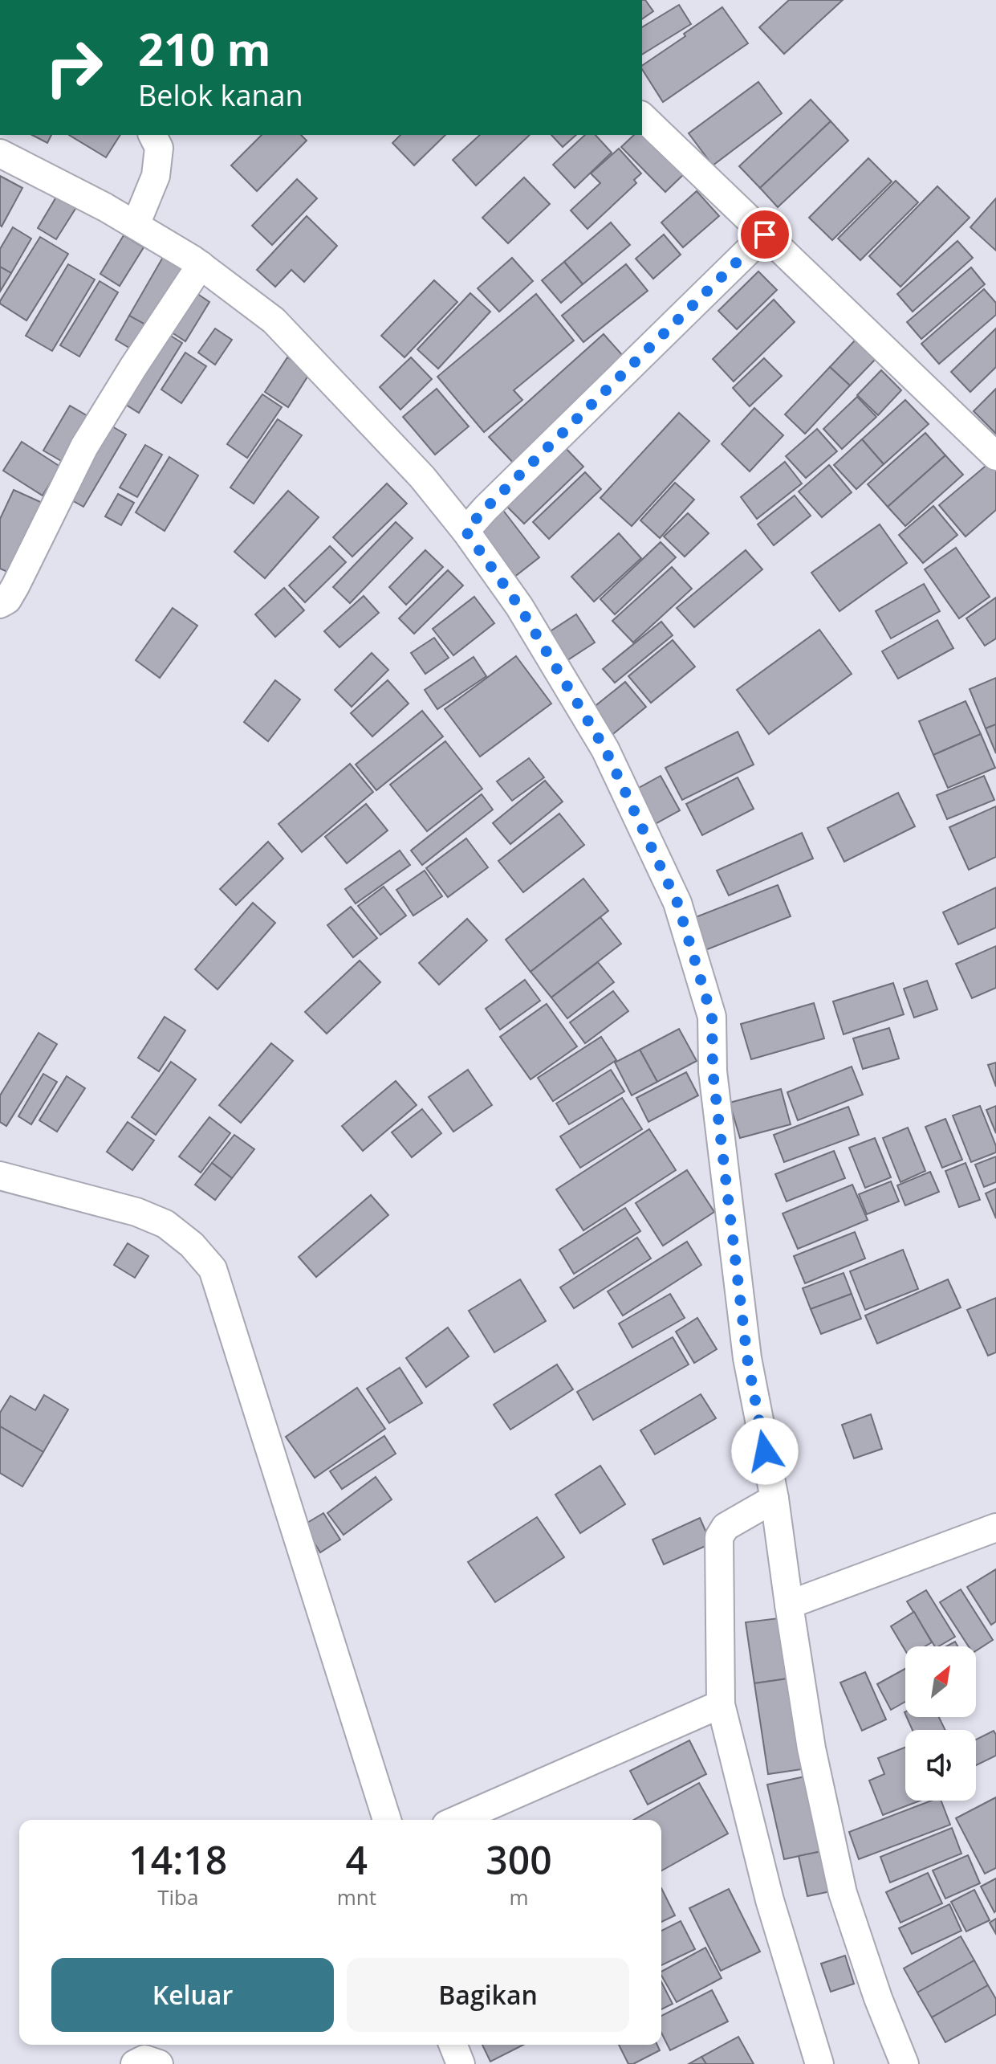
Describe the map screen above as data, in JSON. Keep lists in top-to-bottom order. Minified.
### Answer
{"north":"top right","page":{"turn":["210 m","Belok kanan"],"eta":["14:18","Tiba","4","mnt","300","m"],"buttons":["Keluar","Bagikan"]}}
